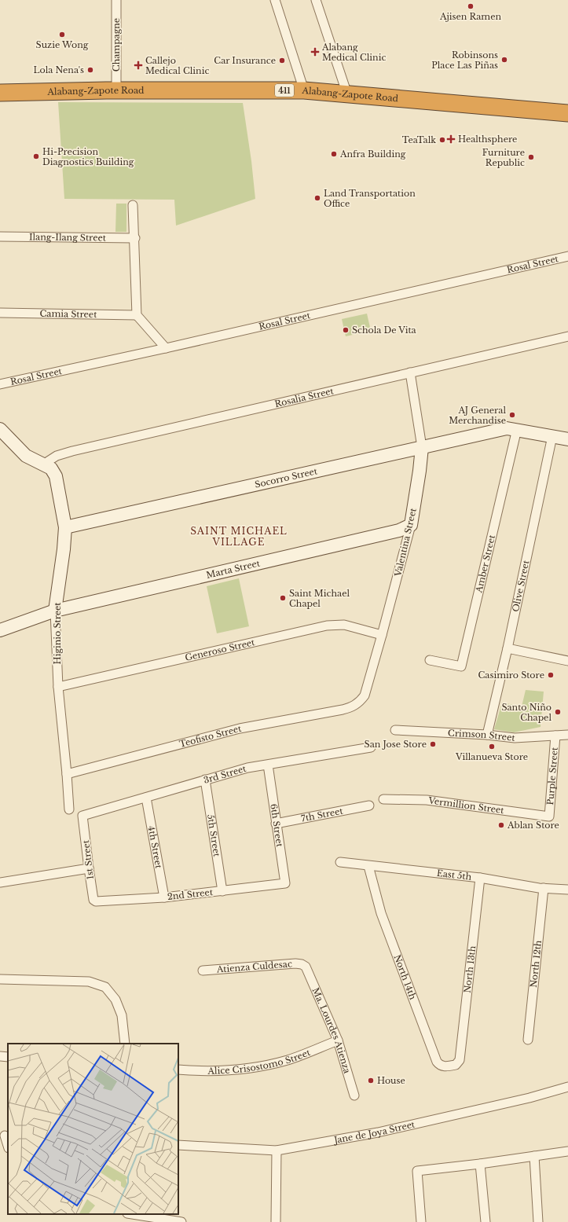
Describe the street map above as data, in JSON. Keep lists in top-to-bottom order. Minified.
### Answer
{"streets":{"highway":["411","Alabang-Zapote Road"],"street":["Champagne","Ilang-Ilang Street","Rosal Street","Camia Street","Rosalia Street","Socorro Street","Valentina Street","Amber Street","Marta Street","Olive Street","Higinio Street","Generoso Street","Crimson Street","Teofisto Street","3rd Street","Purple Street","Vermillion Street","7th Street","6th Street","5th Street","4th Street","1st Street","East 5th","2nd Street","North 12th","Atienza Culdesac","North 13th","North 14th","Ma. Lourdes Atienza","Alice Crisostomo Street","Jane de Joya Street"]},"crossings":[["Champagne","Alabang-Zapote Road"],["Rosalia Street","Valentina Street"],["Rosalia Street","Higinio Street"],["Socorro Street","Valentina Street"],["Socorro Street","Amber Street"],["Socorro Street","Higinio Street"],["Valentina Street","Marta Street"],["Valentina Street","Generoso Street"],["Valentina Street","Teofisto Street"],["Marta Street","Higinio Street"],["Olive Street","Crimson Street"],["Higinio Street","Generoso Street"],["Higinio Street","Teofisto Street"],["Crimson Street","Purple Street"],["3rd Street","6th Street"],["3rd Street","5th Street"],["3rd Street","4th Street"],["3rd Street","1st Street"],["Purple Street","Vermillion Street"],["7th Street","6th Street"],["6th Street","2nd Street"],["5th Street","2nd Street"],["4th Street","2nd Street"],["1st Street","2nd Street"],["East 5th","North 12th"],["East 5th","North 13th"],["East 5th","North 14th"],["Atienza Culdesac","Ma. Lourdes Atienza"],["North 13th","North 14th"],["Ma. Lourdes Atienza","Alice Crisostomo Street"]],"districts":["SAINT MICHAEL VILLAGE"],"places":{"other":["Ajisen Ramen","Suzie Wong","Robinsons Place Las Piñas","Car Insurance","Lola Nena's","TeaTalk","Anfra Building","Hi-Precision Diagnostics Building","Furniture Republic","Land Transportation Office","Schola De Vita","AJ General Merchandise","Saint Michael Chapel","Casimiro Store","Santo Niño Chapel","San Jose Store","Villanueva Store","Ablan Store","House"],"health":["Alabang Medical Clinic","Callejo Medical Clinic","Healthsphere"]}}
